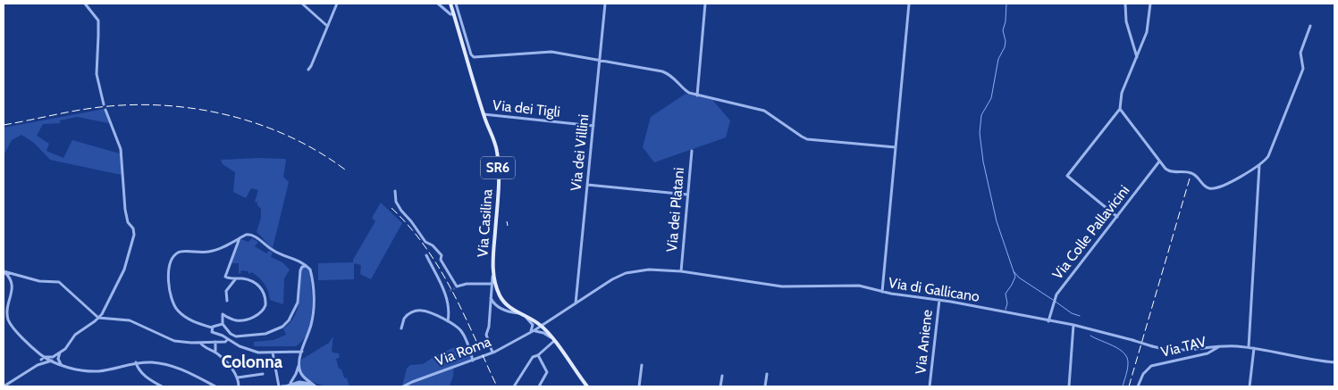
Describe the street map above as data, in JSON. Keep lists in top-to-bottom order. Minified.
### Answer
{"streets":{"main road":["SR6","Via Casilina"],"street":["Via dei Tigli","Via dei Villini","Via dei Platani","Via Colle Pallavicini","Via di Gallicano","Via Aniene","Via TAV","Via Roma"]},"crossings":[["Via dei Tigli","Via dei Villini"],["Via dei Tigli","Via Casilina"],["Via dei Villini","Via di Gallicano"],["Via dei Platani","Via di Gallicano"],["Via Casilina","Via di Gallicano"],["Via Casilina","Via Roma"],["Via Colle Pallavicini","Via di Gallicano"],["Via di Gallicano","Via Aniene"],["Via di Gallicano","Via TAV"],["Via di Gallicano","Via Roma"]],"districts":["Colonna"]}
